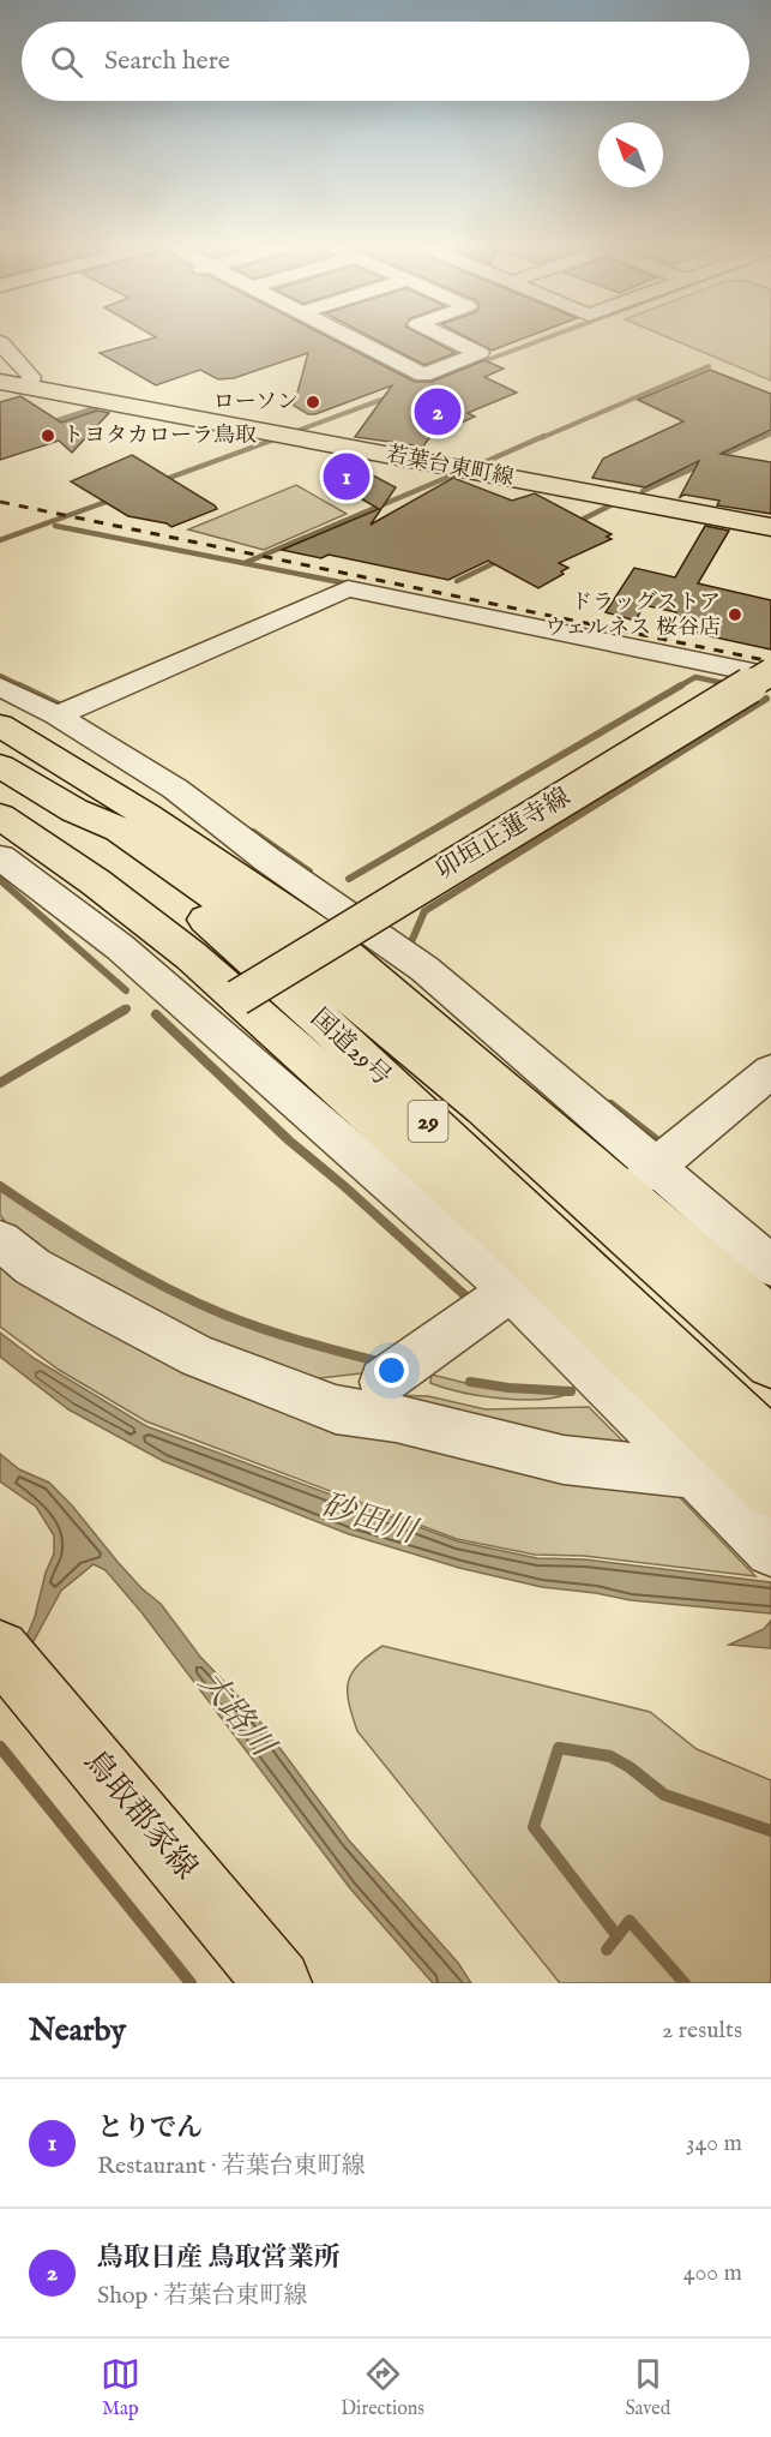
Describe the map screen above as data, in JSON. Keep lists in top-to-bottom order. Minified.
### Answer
{"streets":{"main road":["若葉台東町線","卯垣正蓮寺線","国道29号","29","鳥取郡家線"]},"water":["砂田川","大路川"],"places":["ローソン","トヨタカローラ鳥取","ドラッグストア ウェルネス 桜谷店"],"north":"top left","page":{"search":"Search here","pins":["2","1"],"heading":["Nearby","2 results"],"list":[{"mark":"1","name":"とりでん","note":"Restaurant · 若葉台東町線","value":"340 m"},{"mark":"2","name":"鳥取日産 鳥取営業所","note":"Shop · 若葉台東町線","value":"400 m"}],"nav":["Map","Directions","Saved"]}}
